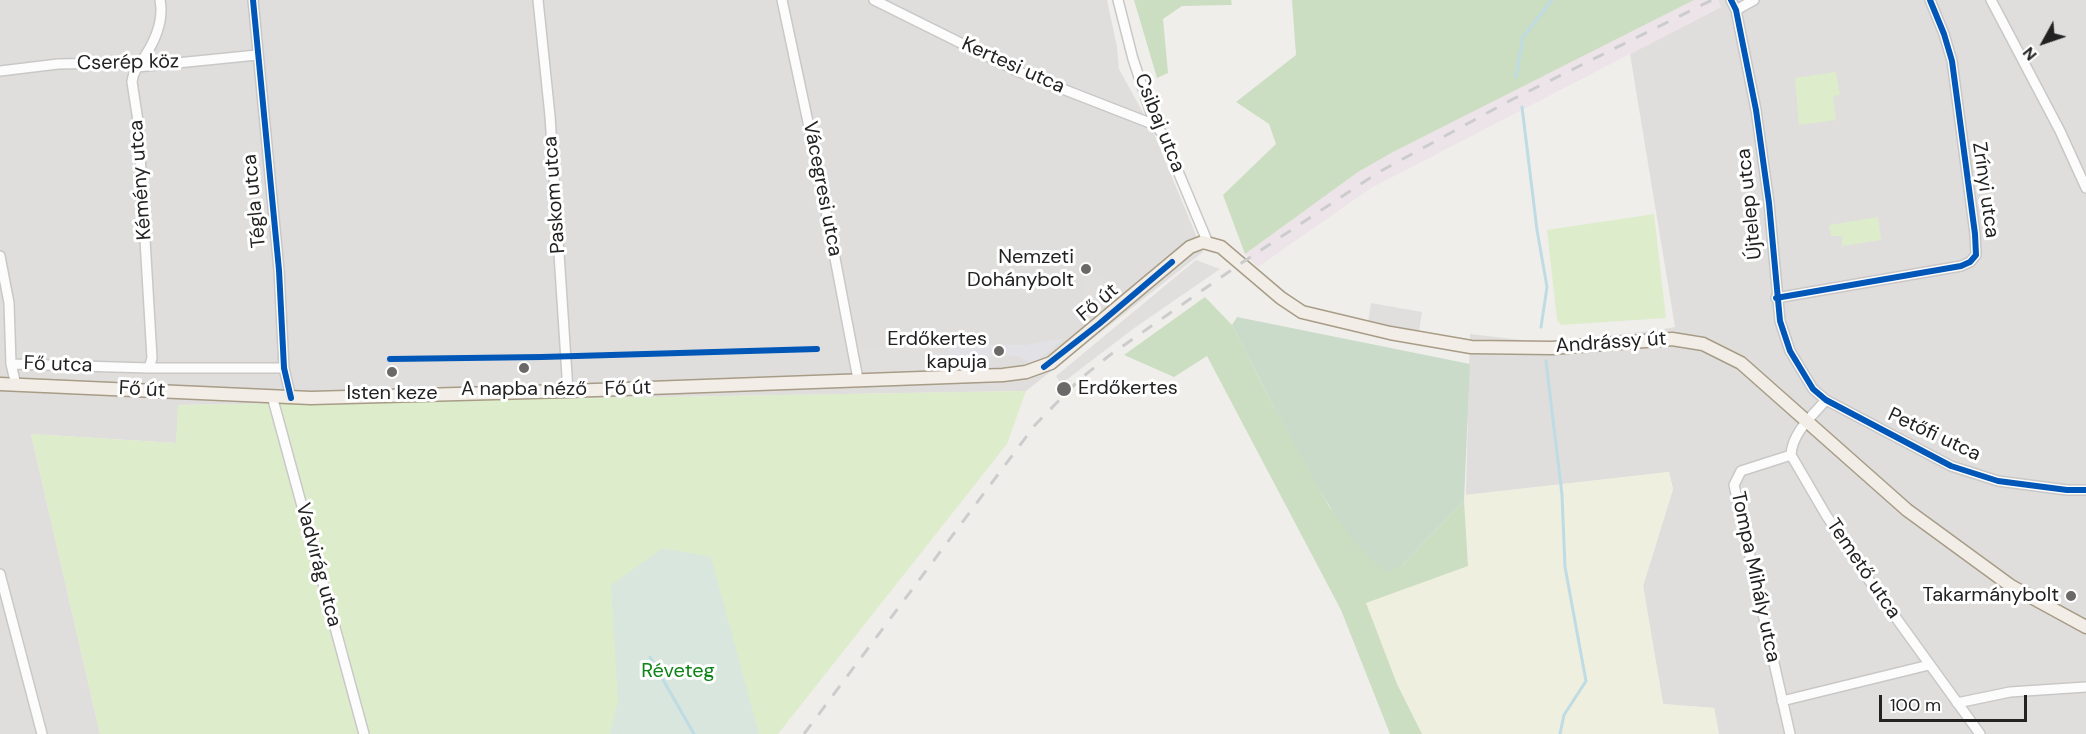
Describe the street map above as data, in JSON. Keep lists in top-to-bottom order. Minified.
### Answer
{"streets":{"main road":["Fő út","Andrássy út"],"street":["Cserép köz","Kertesi utca","Csibaj utca","Kémény utca","Vácegresi utca","Zrínyi utca","Paskom utca","Tégla utca","Újtelep utca","Fő utca","Petőfi utca","Vadvirág utca","Temető utca","Tompa Mihály utca"]},"crossings":[["Cserép köz","Kémény utca"],["Cserép köz","Tégla utca"],["Kertesi utca","Csibaj utca"],["Csibaj utca","Fő út"],["Csibaj utca","Andrássy út"],["Kémény utca","Fő utca"],["Vácegresi utca","Fő út"],["Zrínyi utca","Újtelep utca"],["Paskom utca","Fő út"],["Tégla utca","Fő út"],["Tégla utca","Fő utca"],["Újtelep utca","Petőfi utca"],["Fő út","Andrássy út"],["Fő út","Vadvirág utca"],["Temető utca","Tompa Mihály utca"]],"parks":["Réveteg"],"places":["Nemzeti Dohánybolt","Erdőkertes kapuja","A napba néző","Isten keze","Erdőkertes","Takarmánybolt"],"scale_bar":"100 m","north":"bottom left"}
